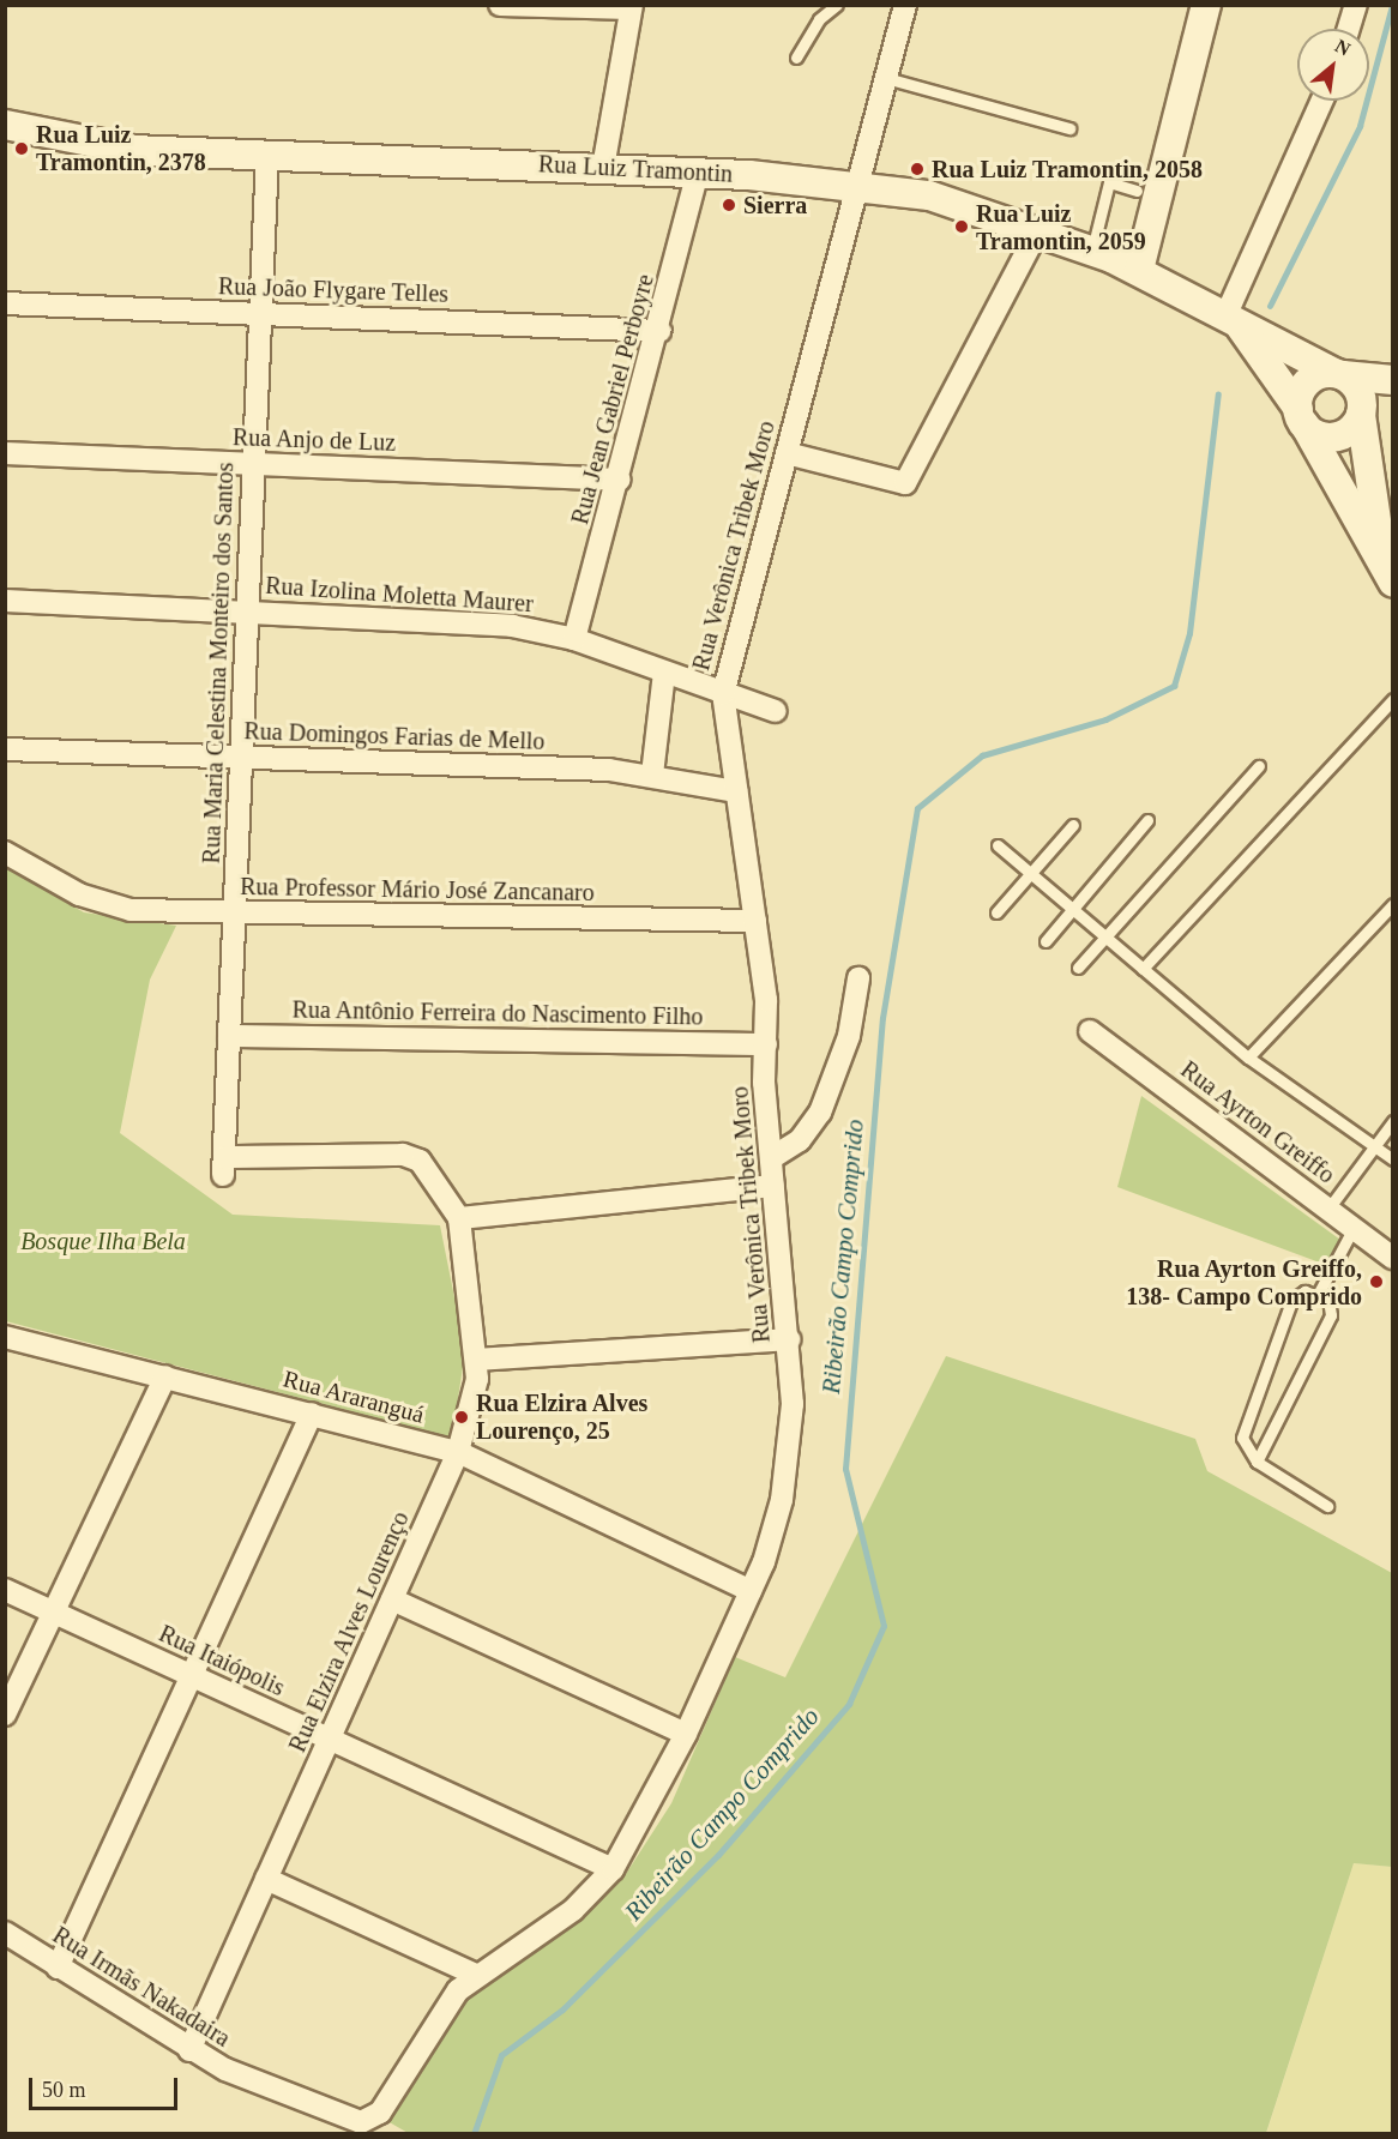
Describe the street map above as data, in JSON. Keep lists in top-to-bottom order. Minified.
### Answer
{"streets":{"main road":["Rua Luiz Tramontin"],"street":["Rua João Flygare Telles","Rua Jean Gabriel Perboyre","Rua Anjo de Luz","Rua Verônica Tribek Moro","Rua Izolina Moletta Maurer","Rua Maria Celestina Monteiro dos Santos","Rua Domingos Farias de Mello","Rua Professor Mário José Zancanaro","Rua Antônio Ferreira do Nascimento Filho","Rua Ayrton Greiffo","Rua Araranguá","Rua Elzira Alves Lourenço","Rua Itaiópolis","Rua Irmãs Nakadaira"]},"crossings":[["Rua Luiz Tramontin","Rua Jean Gabriel Perboyre"],["Rua Luiz Tramontin","Rua Verônica Tribek Moro"],["Rua Luiz Tramontin","Rua Maria Celestina Monteiro dos Santos"],["Rua João Flygare Telles","Rua Jean Gabriel Perboyre"],["Rua João Flygare Telles","Rua Maria Celestina Monteiro dos Santos"],["Rua Jean Gabriel Perboyre","Rua Anjo de Luz"],["Rua Jean Gabriel Perboyre","Rua Izolina Moletta Maurer"],["Rua Anjo de Luz","Rua Maria Celestina Monteiro dos Santos"],["Rua Verônica Tribek Moro","Rua Izolina Moletta Maurer"],["Rua Verônica Tribek Moro","Rua Domingos Farias de Mello"],["Rua Verônica Tribek Moro","Rua Professor Mário José Zancanaro"],["Rua Verônica Tribek Moro","Rua Antônio Ferreira do Nascimento Filho"],["Rua Verônica Tribek Moro","Rua Araranguá"],["Rua Verônica Tribek Moro","Rua Itaiópolis"],["Rua Verônica Tribek Moro","Rua Irmãs Nakadaira"],["Rua Izolina Moletta Maurer","Rua Maria Celestina Monteiro dos Santos"],["Rua Maria Celestina Monteiro dos Santos","Rua Domingos Farias de Mello"],["Rua Maria Celestina Monteiro dos Santos","Rua Professor Mário José Zancanaro"],["Rua Maria Celestina Monteiro dos Santos","Rua Antônio Ferreira do Nascimento Filho"],["Rua Maria Celestina Monteiro dos Santos","Rua Elzira Alves Lourenço"],["Rua Araranguá","Rua Elzira Alves Lourenço"],["Rua Elzira Alves Lourenço","Rua Itaiópolis"],["Rua Elzira Alves Lourenço","Rua Irmãs Nakadaira"]],"water":["Ribeirão Campo Comprido"],"parks":["Bosque Ilha Bela"],"places":["Rua Luiz Tramontin, 2378","Rua Luiz Tramontin, 2058","Sierra","Rua Luiz Tramontin, 2059","Rua Ayrton Greiffo, 138- Campo Comprido","Rua Elzira Alves Lourenço, 25"],"scale_bar":"50 m","north":"top right"}
